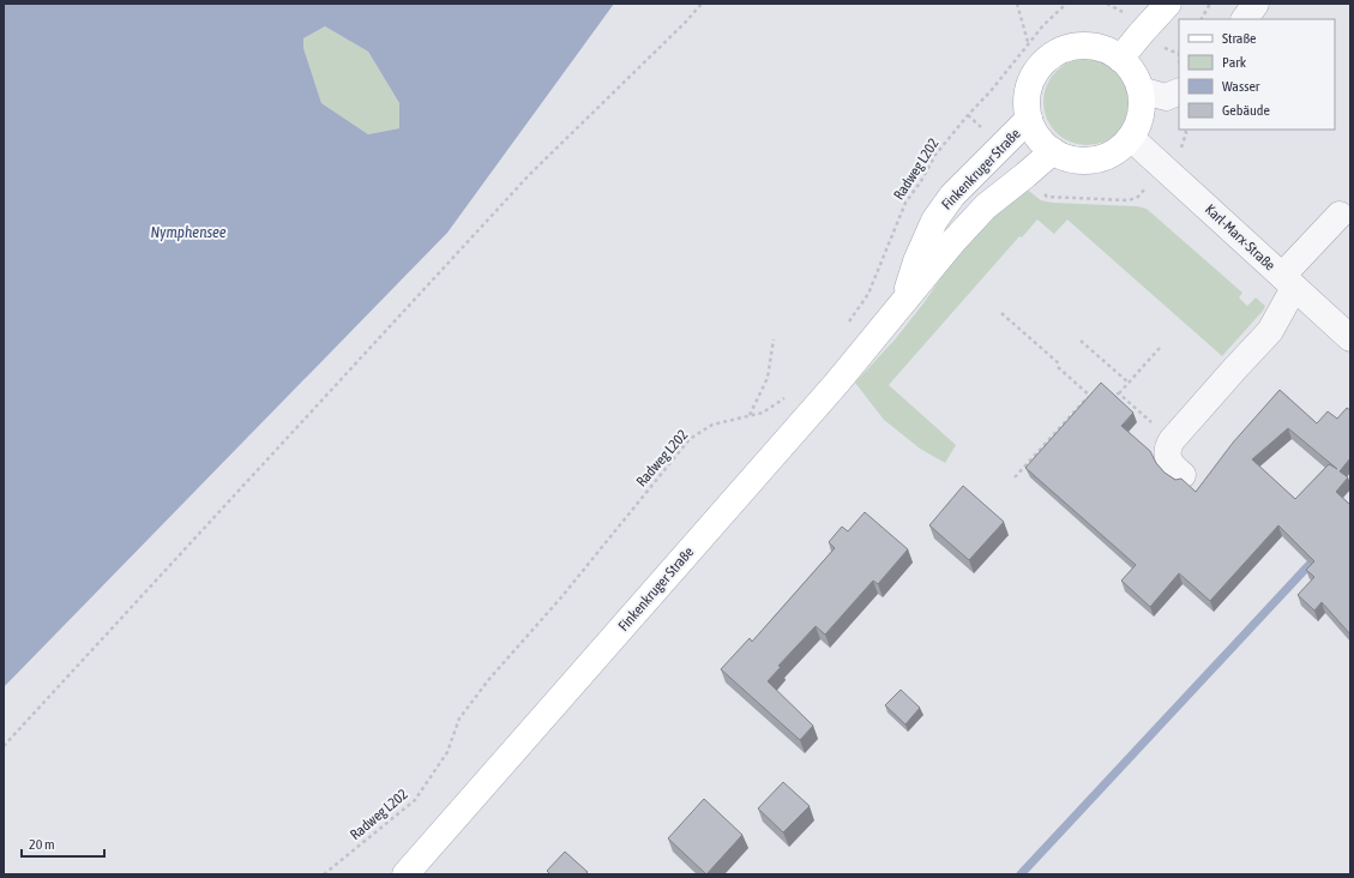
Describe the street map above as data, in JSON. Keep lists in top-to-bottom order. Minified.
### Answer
{"streets":{"main road":["Finkenkruger Straße"],"street":["Karl-Marx-Straße"],"path":["Radweg L202"]},"crossings":[["Finkenkruger Straße","Karl-Marx-Straße"]],"water":["Nymphensee"],"legend":["Straße","Park","Wasser","Gebäude"],"scale_bar":"20 m"}
